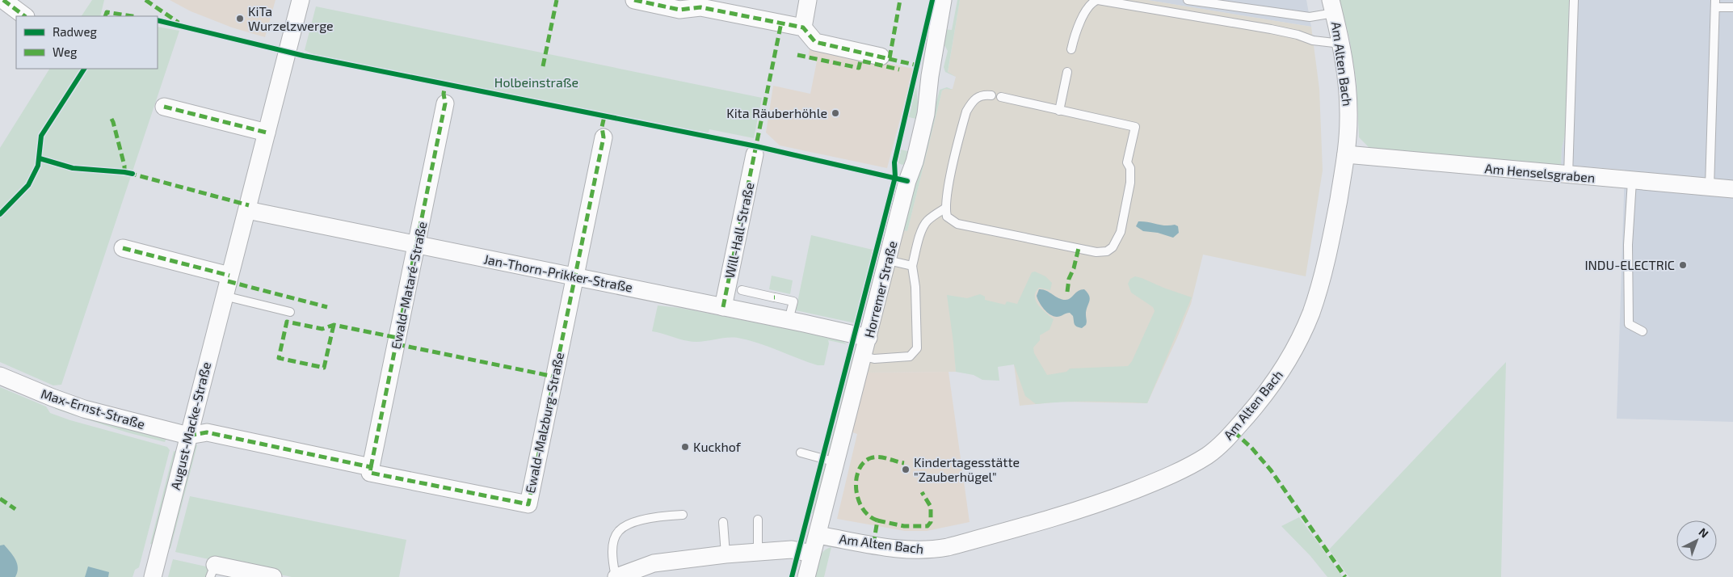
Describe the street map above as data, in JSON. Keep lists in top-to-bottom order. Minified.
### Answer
{"streets":{"street":["Am Alten Bach","Am Henselsgraben","Will-Hall-Straße","Jan-Thorn-Prikker-Straße","Ewald-Mataré-Straße","Horremer Straße","Max-Ernst-Straße","Ewald-Malzburg-Straße","August-Macke-Straße"]},"crossings":[["Am Alten Bach","Am Henselsgraben"],["Am Alten Bach","Horremer Straße"],["Will-Hall-Straße","Jan-Thorn-Prikker-Straße"],["Jan-Thorn-Prikker-Straße","Ewald-Mataré-Straße"],["Jan-Thorn-Prikker-Straße","Horremer Straße"],["Jan-Thorn-Prikker-Straße","Ewald-Malzburg-Straße"],["Jan-Thorn-Prikker-Straße","August-Macke-Straße"],["Ewald-Mataré-Straße","Ewald-Malzburg-Straße"],["Max-Ernst-Straße","Ewald-Malzburg-Straße"],["Max-Ernst-Straße","August-Macke-Straße"],["Ewald-Malzburg-Straße","August-Macke-Straße"]],"parks":["Holbeinstraße"],"places":["KiTa Wurzelzwerge","Kita Räuberhöhle","INDU-ELECTRIC","Kuckhof","Kindertagesstätte \"Zauberhügel\""],"legend":["Radweg","Weg"],"north":"top right"}
